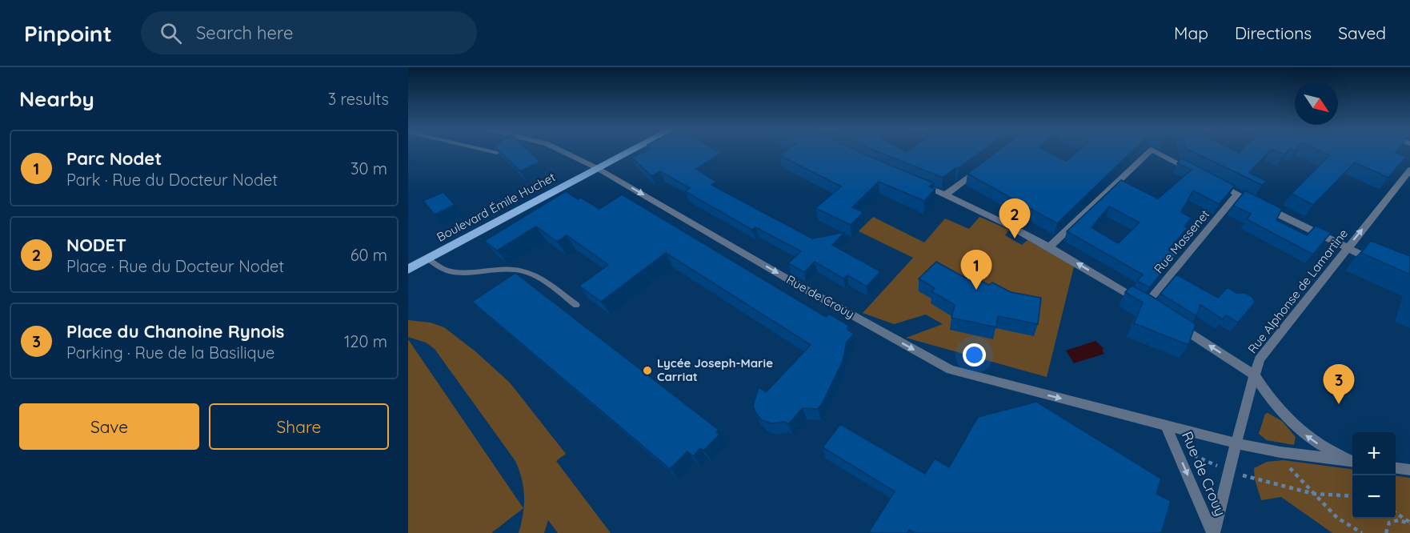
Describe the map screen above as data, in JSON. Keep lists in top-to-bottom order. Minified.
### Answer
{"streets":{"main road":["Boulevard Émile Huchet"],"street":["Rue Massenet","Rue Alphonse de Lamartine","Rue de Crouy"]},"crossings":[["Boulevard Émile Huchet","Rue de Crouy"],["Rue Alphonse de Lamartine","Rue de Crouy"]],"one_way":["Rue de Crouy"],"places":["Lycée Joseph-Marie Carriat"],"north":"bottom right","page":{"header":"Pinpoint","search":"Search here","nav":["Map","Directions","Saved"],"heading":["Nearby","3 results"],"list":[{"mark":"1","name":"Parc Nodet","note":"Park · Rue du Docteur Nodet","value":"30 m"},{"mark":"2","name":"NODET","note":"Place · Rue du Docteur Nodet","value":"60 m"},{"mark":"3","name":"Place du Chanoine Rynois","note":"Parking · Rue de la Basilique","value":"120 m"}],"pins":["2","1","3"],"buttons":["Save","Share"],"map_buttons":["+","−"]}}
